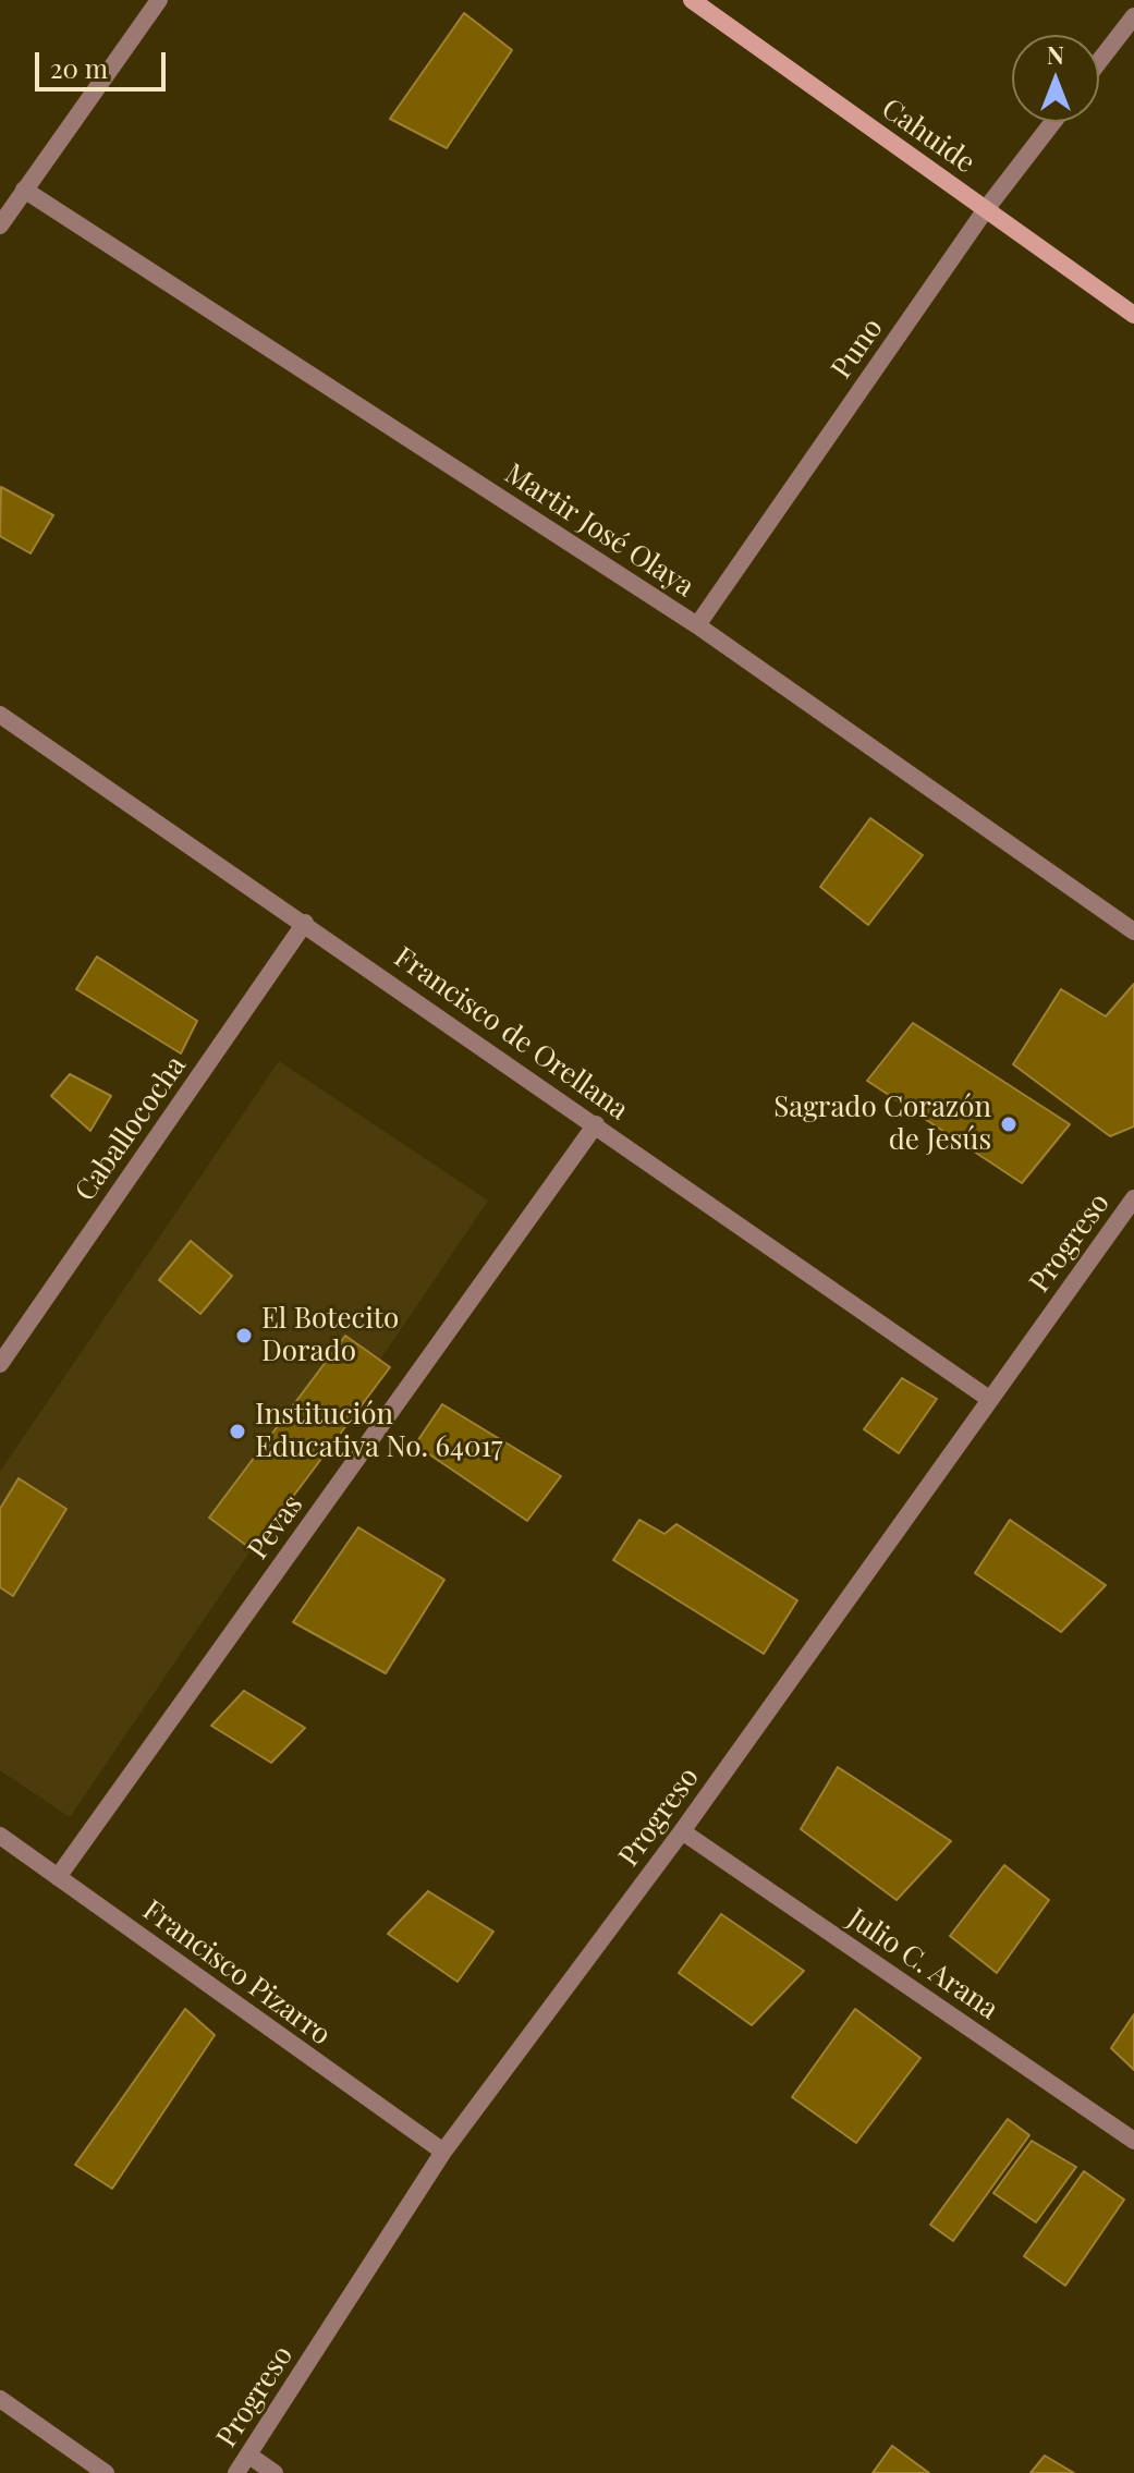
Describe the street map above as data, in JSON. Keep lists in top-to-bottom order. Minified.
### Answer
{"streets":{"main road":["Cahuide"],"street":["Puno","Martir José Olaya","Francisco de Orellana","Caballococha","Progreso","Pevas","Julio C. Arana","Francisco Pizarro"]},"crossings":[["Cahuide","Puno"],["Puno","Martir José Olaya"],["Francisco de Orellana","Caballococha"],["Francisco de Orellana","Progreso"],["Francisco de Orellana","Pevas"],["Progreso","Julio C. Arana"],["Progreso","Francisco Pizarro"],["Pevas","Francisco Pizarro"]],"places":["Sagrado Corazón de Jesús","El Botecito Dorado","Institución Educativa No. 64017"],"scale_bar":"20 m","north":"top"}
